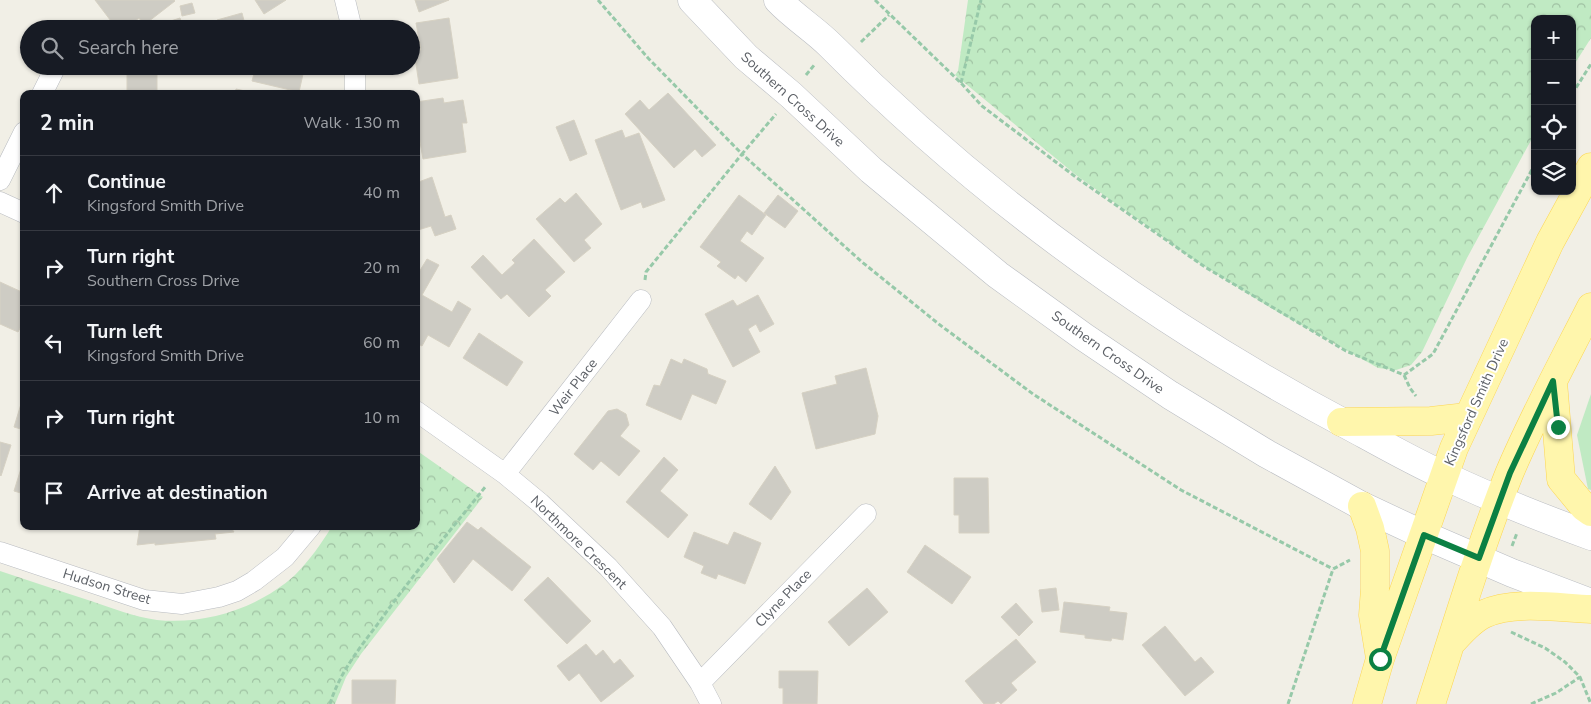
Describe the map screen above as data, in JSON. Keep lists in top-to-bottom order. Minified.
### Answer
{"streets":{"main road":["Southern Cross Drive","Kingsford Smith Drive"],"street":["Weir Place","Northmore Crescent","Hudson Street","Clyne Place"]},"crossings":[["Southern Cross Drive","Kingsford Smith Drive"],["Weir Place","Northmore Crescent"],["Northmore Crescent","Clyne Place"]],"page":{"map_buttons":["+","−"],"search":"Search here","heading":["2 min","Walk · 130 m"],"list":[["Continue","Kingsford Smith Drive","40 m"],["Turn right","Southern Cross Drive","20 m"],["Turn left","Kingsford Smith Drive","60 m"],["Turn right","10 m"],"Arrive at destination"]}}
